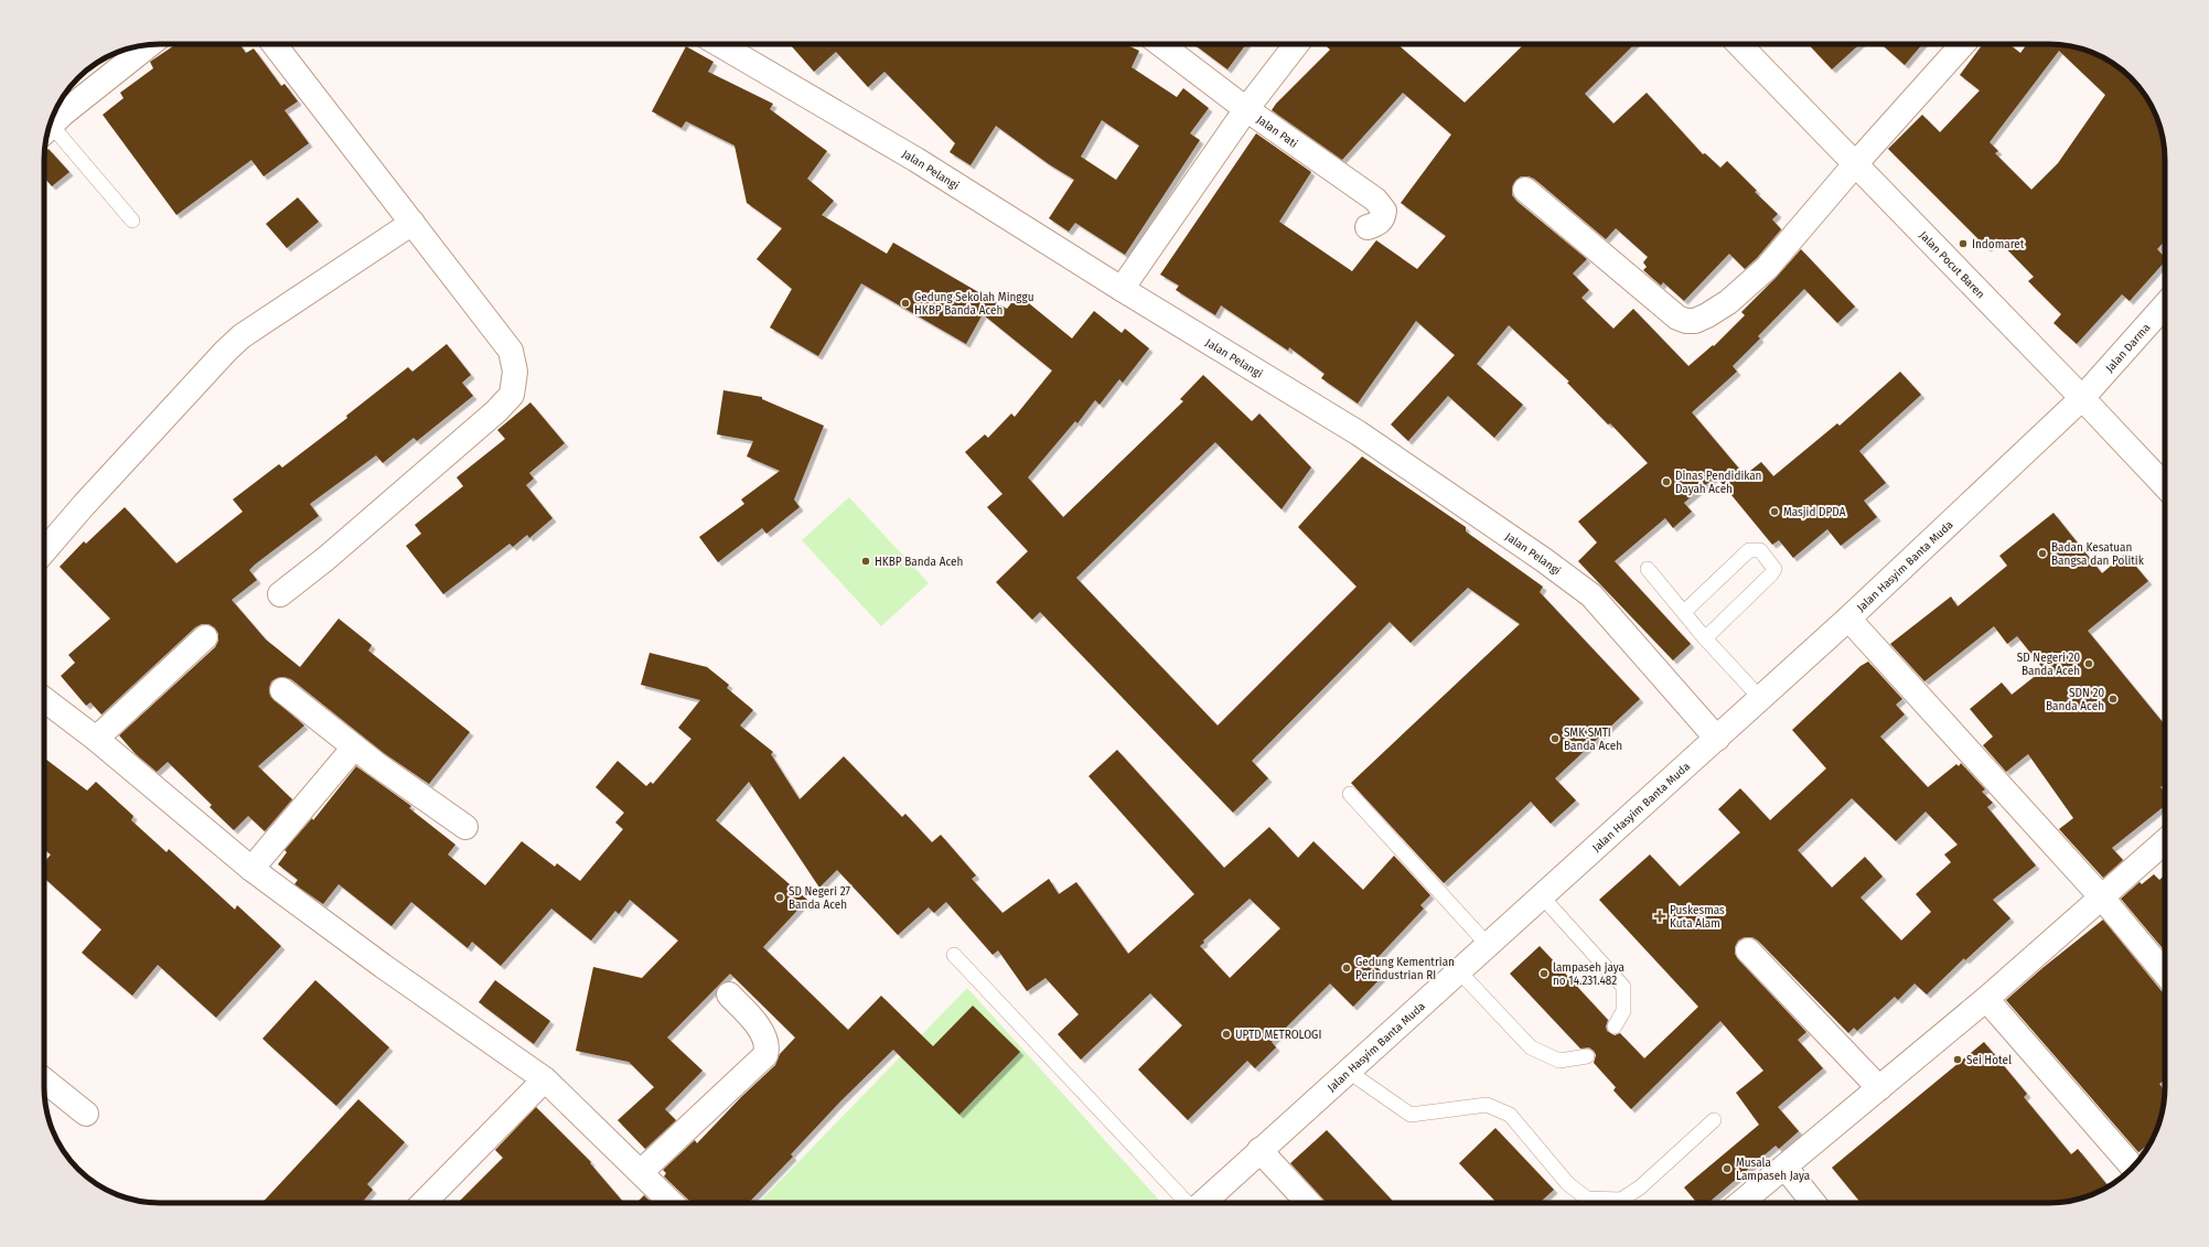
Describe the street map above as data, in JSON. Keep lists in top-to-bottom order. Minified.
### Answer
{"streets":{"street":["Jalan Pati","Jalan Pelangi","Jalan Pocut Baren","Jalan Darma","Jalan Hasyim Banta Muda"]},"crossings":[["Jalan Pelangi","Jalan Hasyim Banta Muda"],["Jalan Pocut Baren","Jalan Darma"],["Jalan Pocut Baren","Jalan Hasyim Banta Muda"],["Jalan Darma","Jalan Hasyim Banta Muda"]],"places":{"other":["Indomaret","Gedung Sekolah Minggu HKBP Banda Aceh","Dinas Pendidikan Dayah Aceh","Masjid DPDA","Badan Kesatuan Bangsa dan Politik","HKBP Banda Aceh","SD Negeri 20 Banda Aceh","SDN 20 Banda Aceh","SMK SMTI Banda Aceh","SD Negeri 27 Banda Aceh","Gedung Kementrian Perindustrian RI","lampaseh jaya no 14.231.482","UPTD METROLOGI","Sei Hotel","Musala Lampaseh Jaya"],"health":["Puskesmas Kuta Alam"]}}
